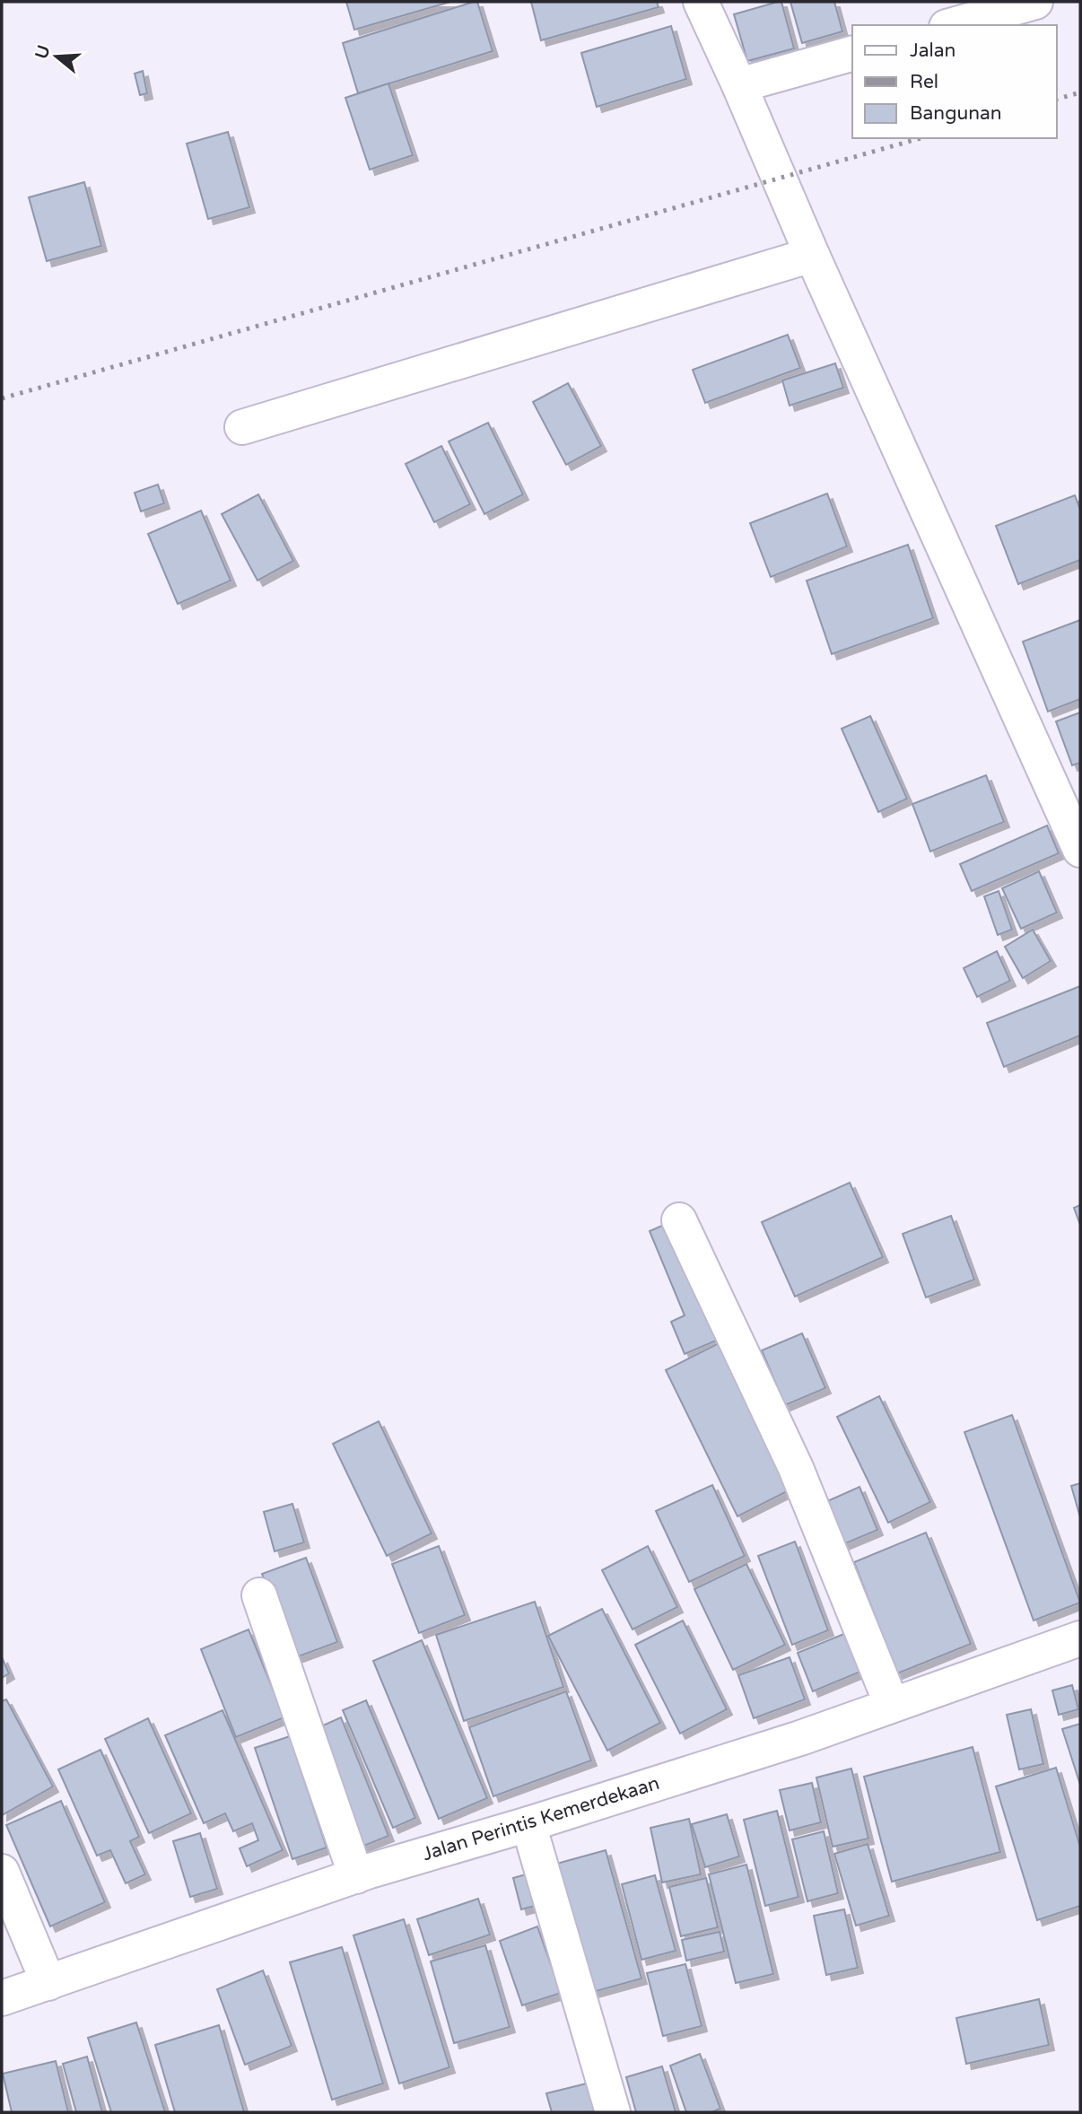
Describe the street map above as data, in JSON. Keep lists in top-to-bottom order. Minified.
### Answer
{"streets":{"street":["Jalan Perintis Kemerdekaan"]},"legend":["Jalan","Rel","Bangunan"],"north":"left"}
